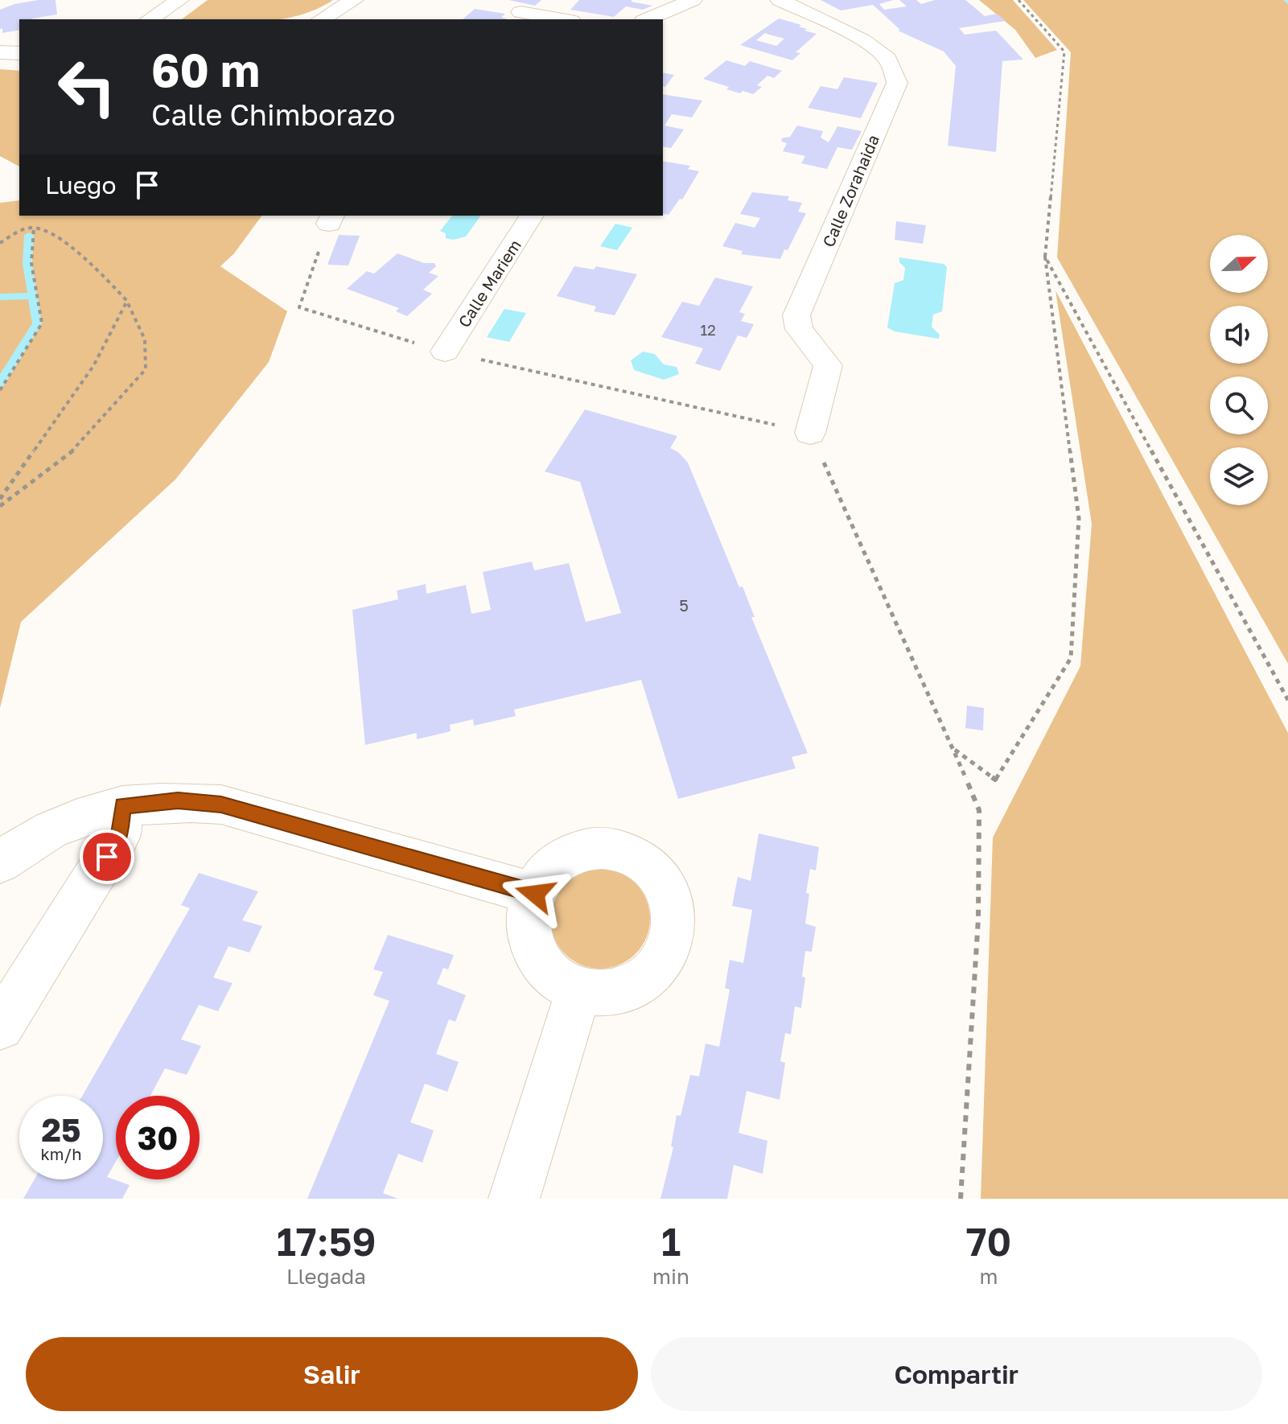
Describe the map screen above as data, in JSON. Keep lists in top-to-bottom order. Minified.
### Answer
{"streets":{"street":["Calle Zorahaida","Calle Mariem"]},"house_numbers":["12","5"],"north":"right","page":{"turn":["60 m","Calle Chimborazo"],"then":"Luego","speed":"25 km/h","limit":"30","eta":["17:59","Llegada","1","min","70","m"],"buttons":["Salir","Compartir"]}}
